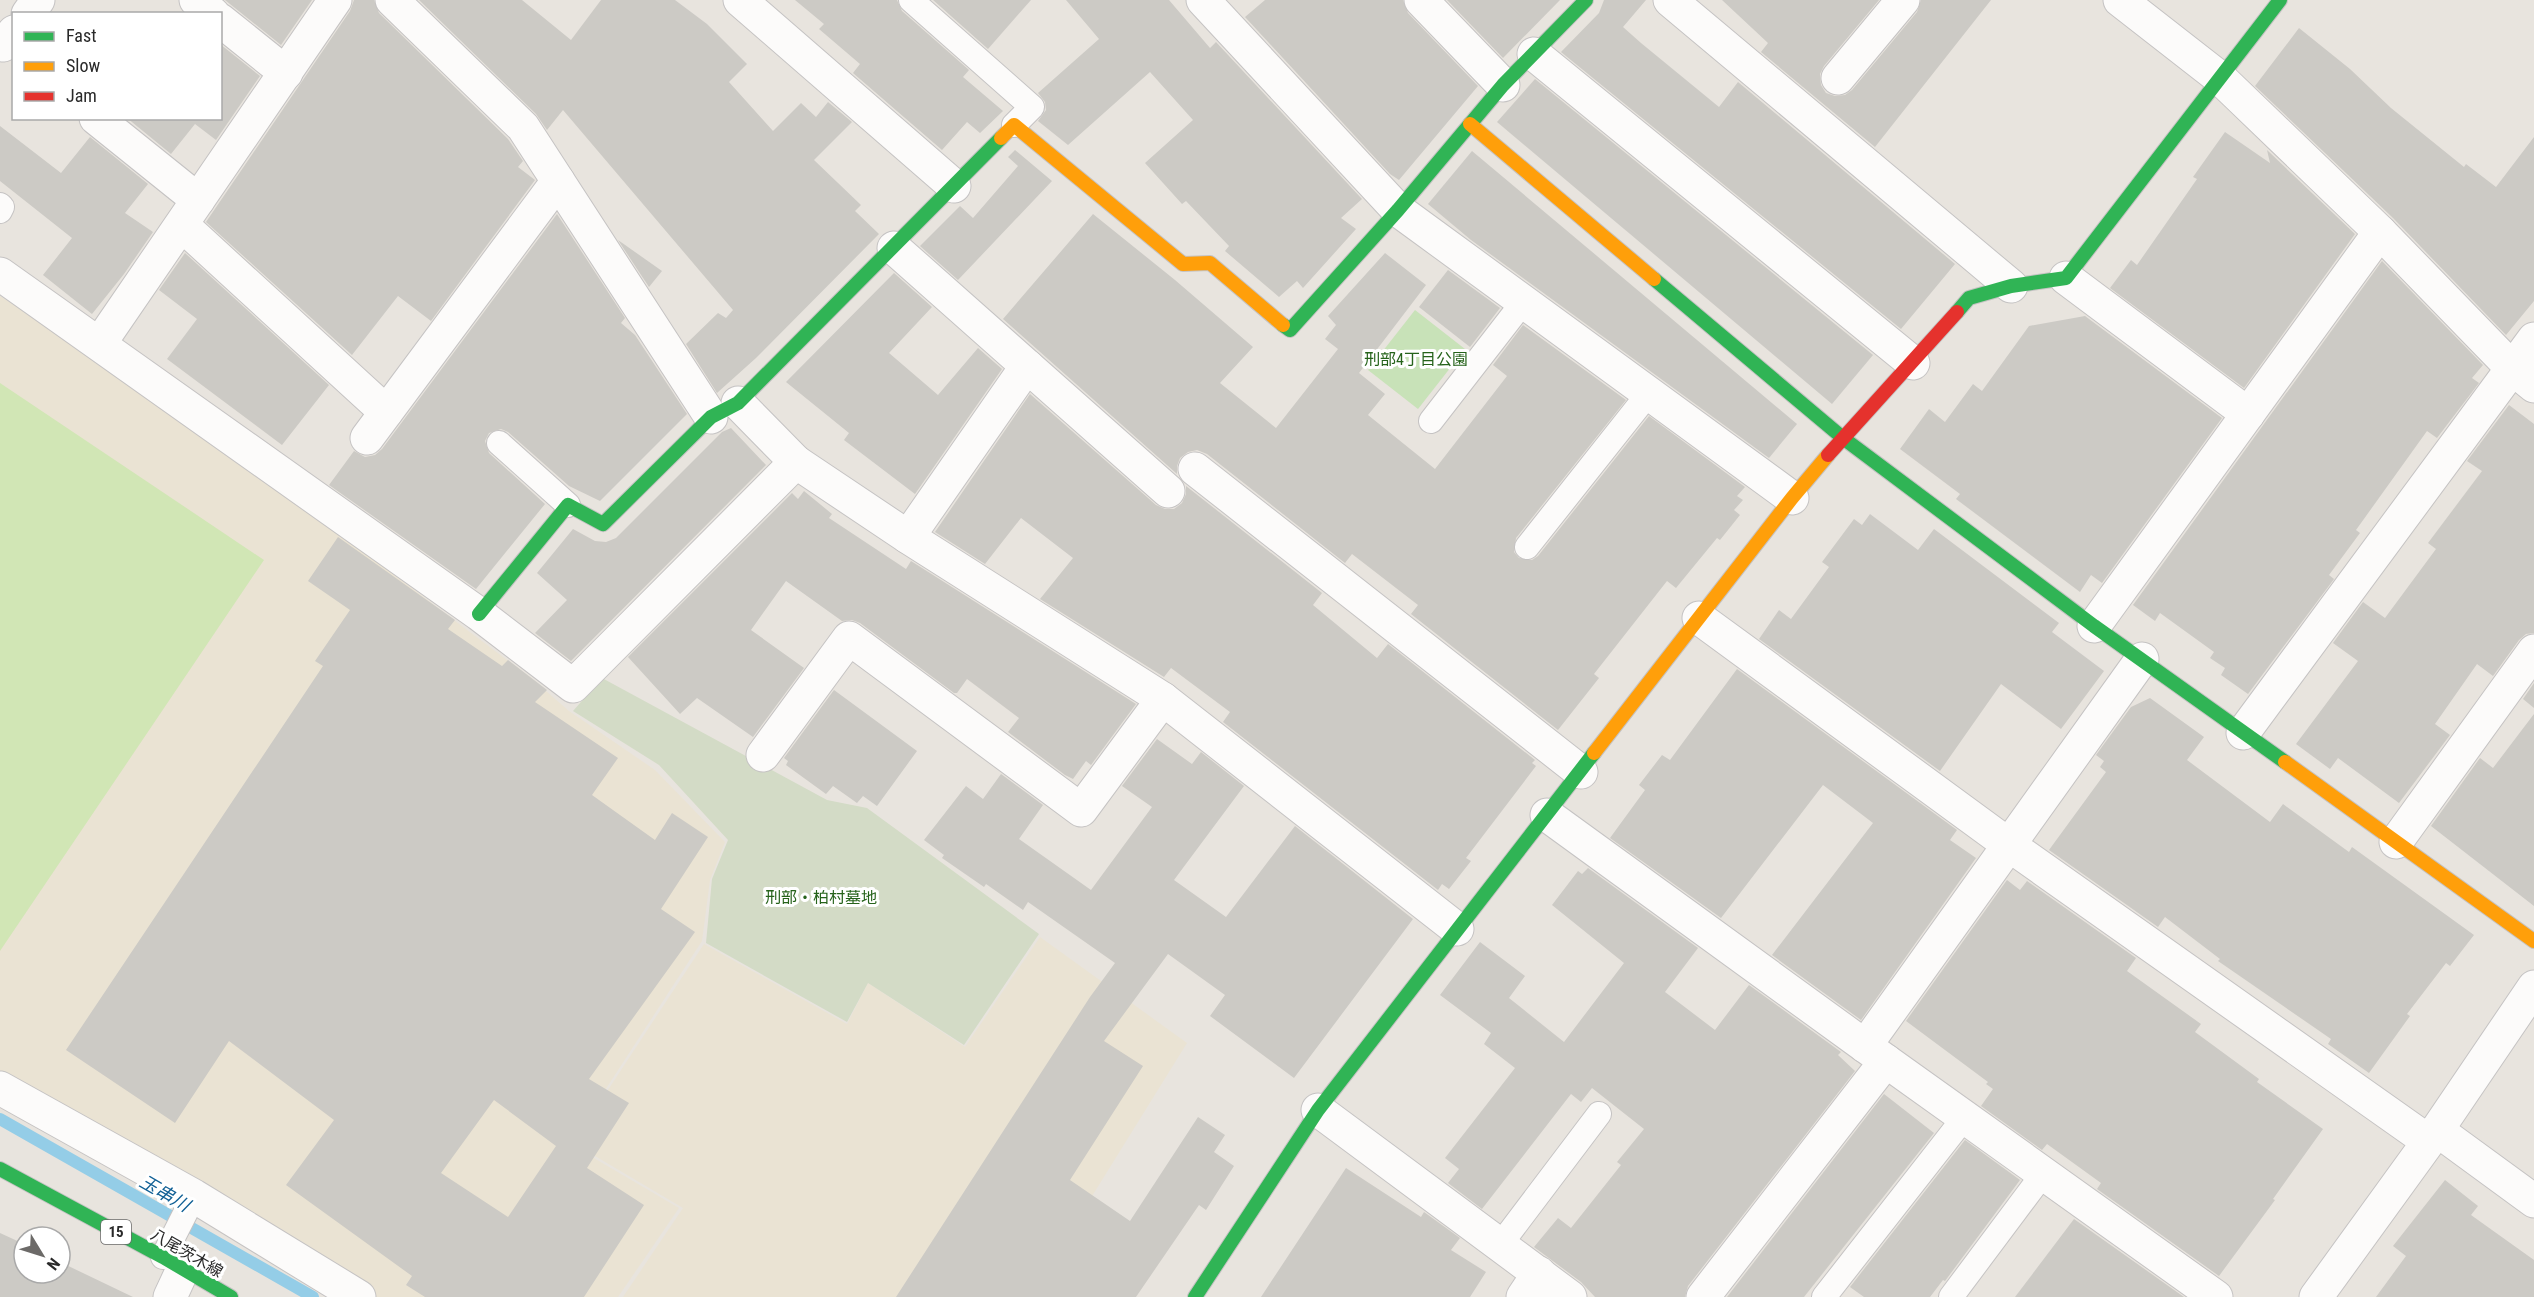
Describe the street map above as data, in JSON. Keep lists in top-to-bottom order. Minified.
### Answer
{"streets":{"street":["15","八尾茨木線"]},"water":["玉串川"],"parks":["刑部4丁目公園","刑部・柏村墓地"],"legend":["Fast","Slow","Jam"],"north":"bottom right"}
